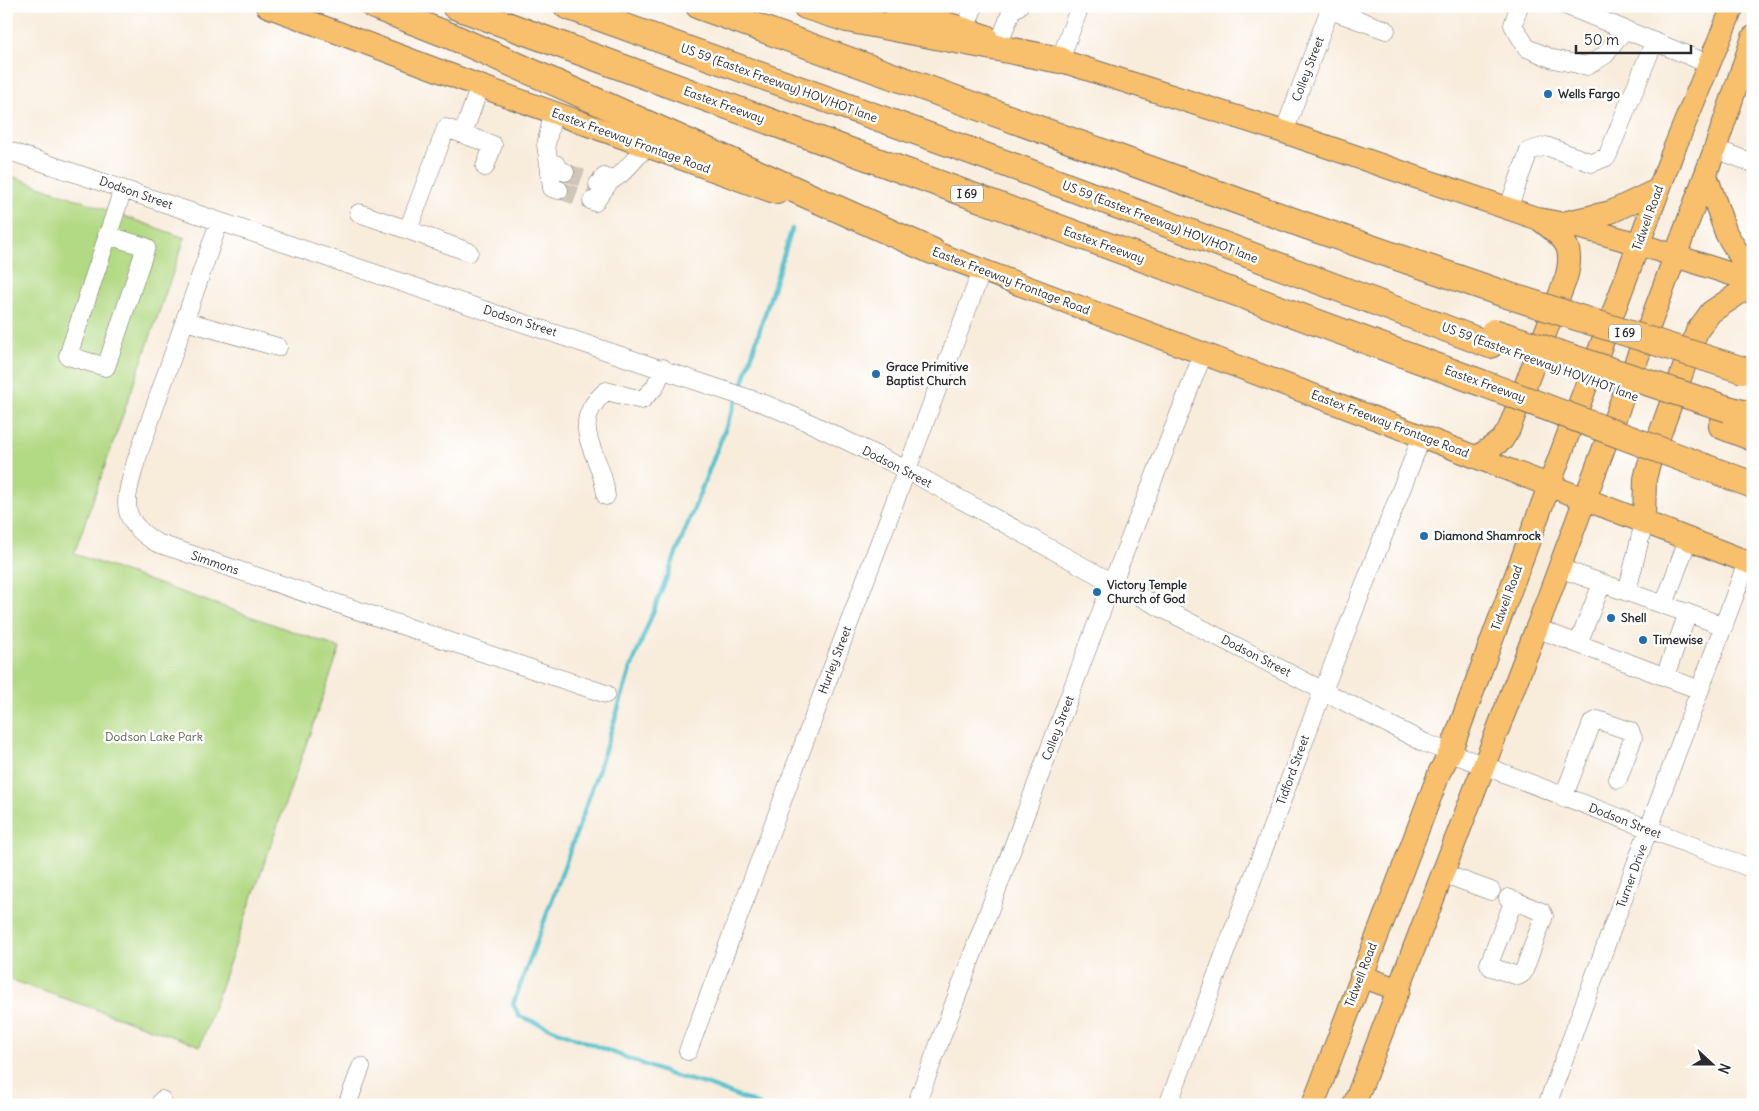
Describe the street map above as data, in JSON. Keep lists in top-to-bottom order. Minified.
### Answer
{"streets":{"highway":["US 59 (Eastex Freeway) HOV/HOT lane","Eastex Freeway","I 69"],"main road":["Eastex Freeway Frontage Road","Tidwell Road"],"street":["Colley Street","Dodson Street","Simmons","Hurley Street","Tidford Street","Turner Drive"]},"crossings":[["Colley Street","Eastex Freeway Frontage Road"],["Colley Street","Dodson Street"],["Eastex Freeway Frontage Road","Tidwell Road"],["Eastex Freeway Frontage Road","Hurley Street"],["Eastex Freeway Frontage Road","Tidford Street"],["Eastex Freeway Frontage Road","Turner Drive"],["Dodson Street","Tidwell Road"],["Dodson Street","Simmons"],["Dodson Street","Hurley Street"],["Dodson Street","Tidford Street"],["Dodson Street","Turner Drive"]],"parks":["Dodson Lake Park"],"places":["Wells Fargo","Grace Primitive Baptist Church","Diamond Shamrock","Victory Temple Church of God","Shell","Timewise"],"scale_bar":"50 m","north":"right"}
